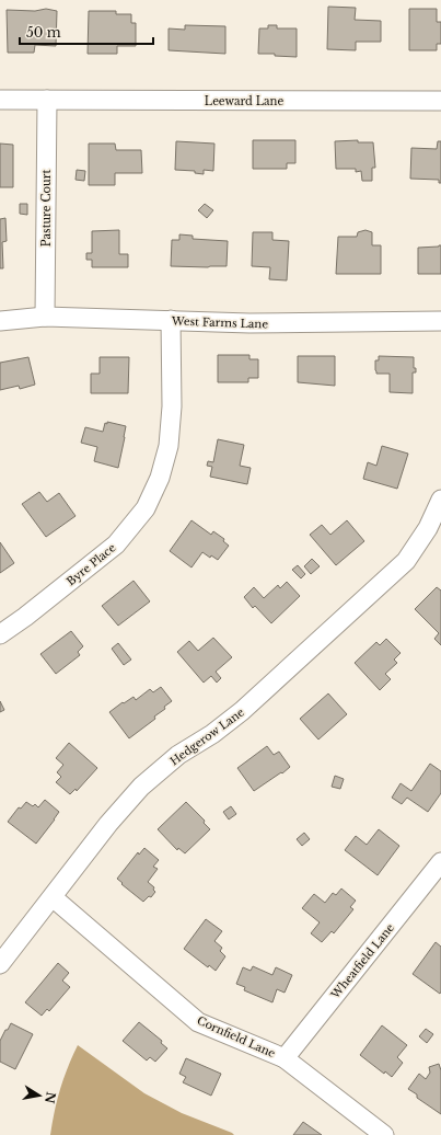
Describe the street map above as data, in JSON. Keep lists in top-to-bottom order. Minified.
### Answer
{"streets":{"street":["Leeward Lane","Pasture Court","West Farms Lane","Byre Place","Hedgerow Lane","Wheatfield Lane","Cornfield Lane"]},"crossings":[["Leeward Lane","Pasture Court"],["Pasture Court","West Farms Lane"],["West Farms Lane","Byre Place"],["Hedgerow Lane","Cornfield Lane"],["Wheatfield Lane","Cornfield Lane"]],"scale_bar":"50 m","north":"right"}
